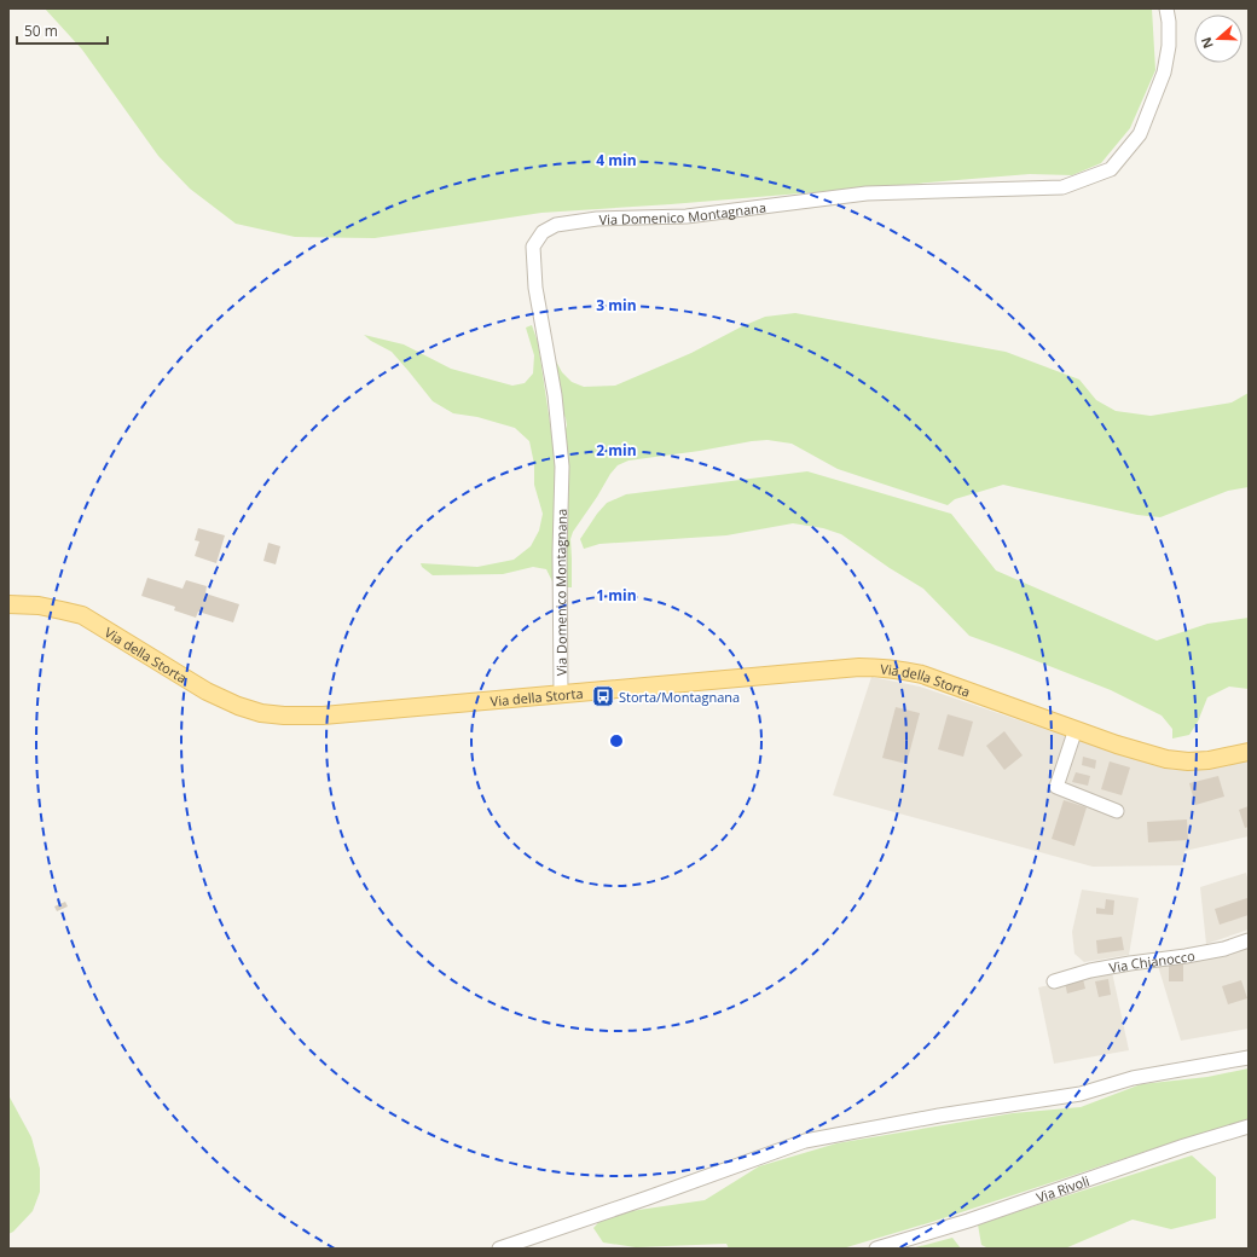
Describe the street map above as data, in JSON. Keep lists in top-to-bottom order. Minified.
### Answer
{"streets":{"main road":["Via della Storta"],"street":["Via Domenico Montagnana","Via Chianocco","Via Rivoli"]},"crossings":[["Via Domenico Montagnana","Via della Storta"]],"places":{"bus stop":["Storta/Montagnana"]},"scale_bar":"50 m","north":"left","rings":["4 min","3 min","2 min","1 min"]}
